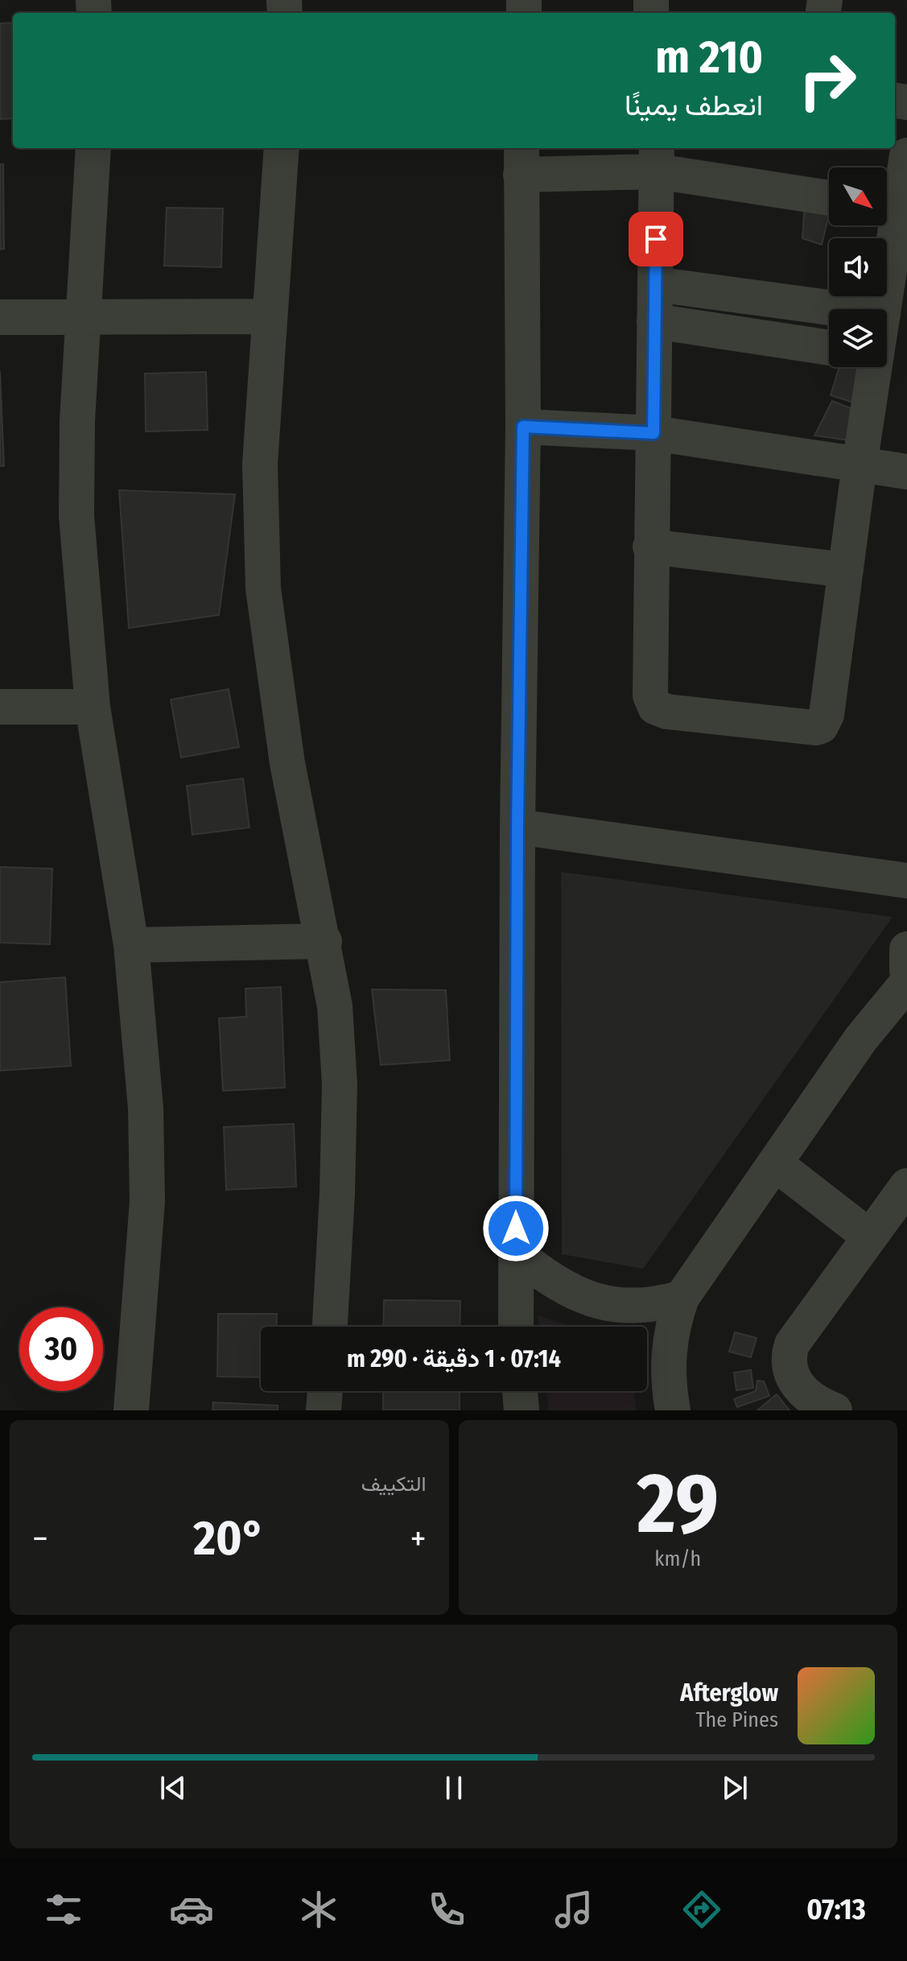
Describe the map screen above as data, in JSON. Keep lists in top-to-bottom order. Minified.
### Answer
{"north":"bottom right","page":{"turn":["210 m","انعطف يمينًا"],"limit":"30","trip":"07:14 · 1 دقيقة · 290 m","tile":[["29","km/h"],"التكييف"],"heat":["−","20°","+"],"song":["Afterglow","The Pines"],"tabs":"07:13"}}
